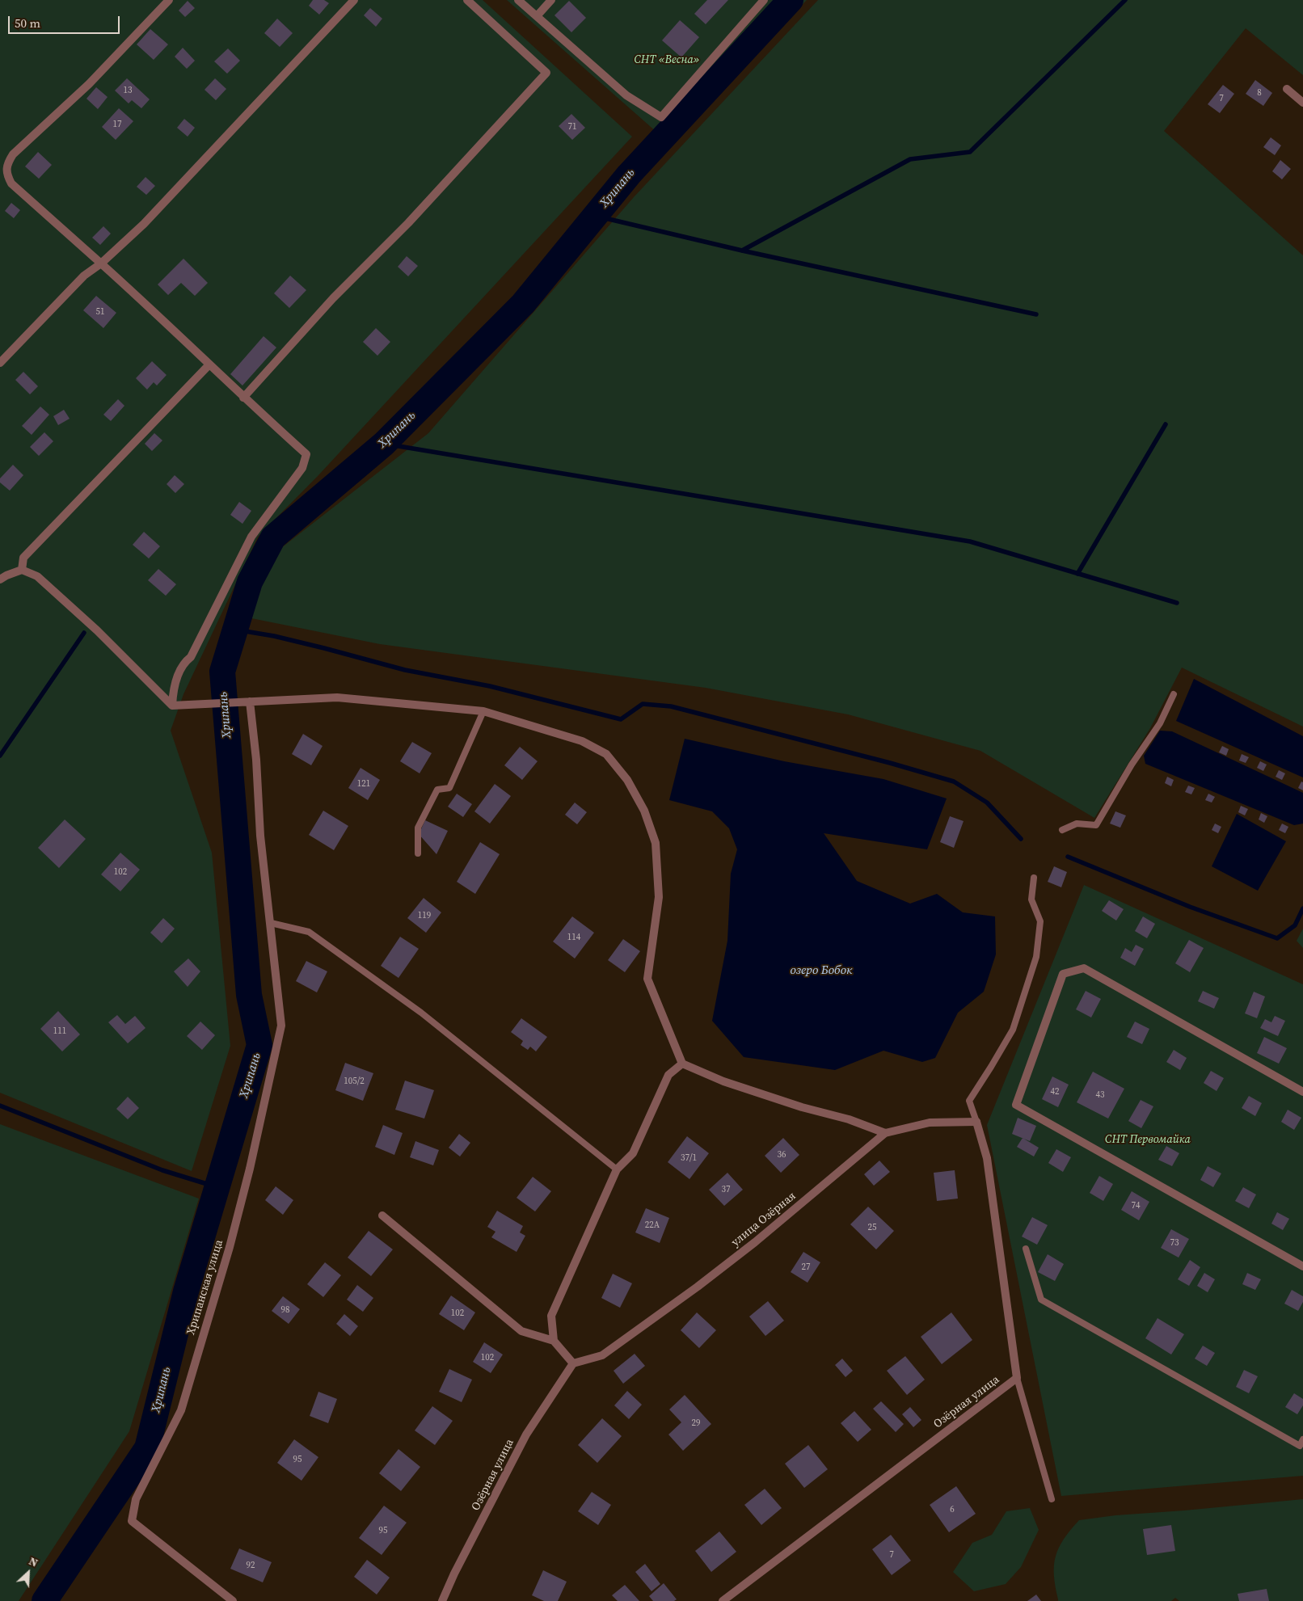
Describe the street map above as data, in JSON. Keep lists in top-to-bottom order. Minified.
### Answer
{"streets":{"street":["улица Озёрная","Хрипанская улица","Озёрная улица"]},"crossings":[["улица Озёрная","Озёрная улица"]],"water":["Хрипань","озеро Бобок"],"parks":["СНТ «Весна»","СНТ Первомайка"],"house_numbers":["13","8","7","17","71","51","121","102","119","114","111","105/2","42","43","36","37/1","37","74","22А","25","73","27","98","102","102","29","95","6","95","7","92"],"scale_bar":"50 m","north":"top right"}
